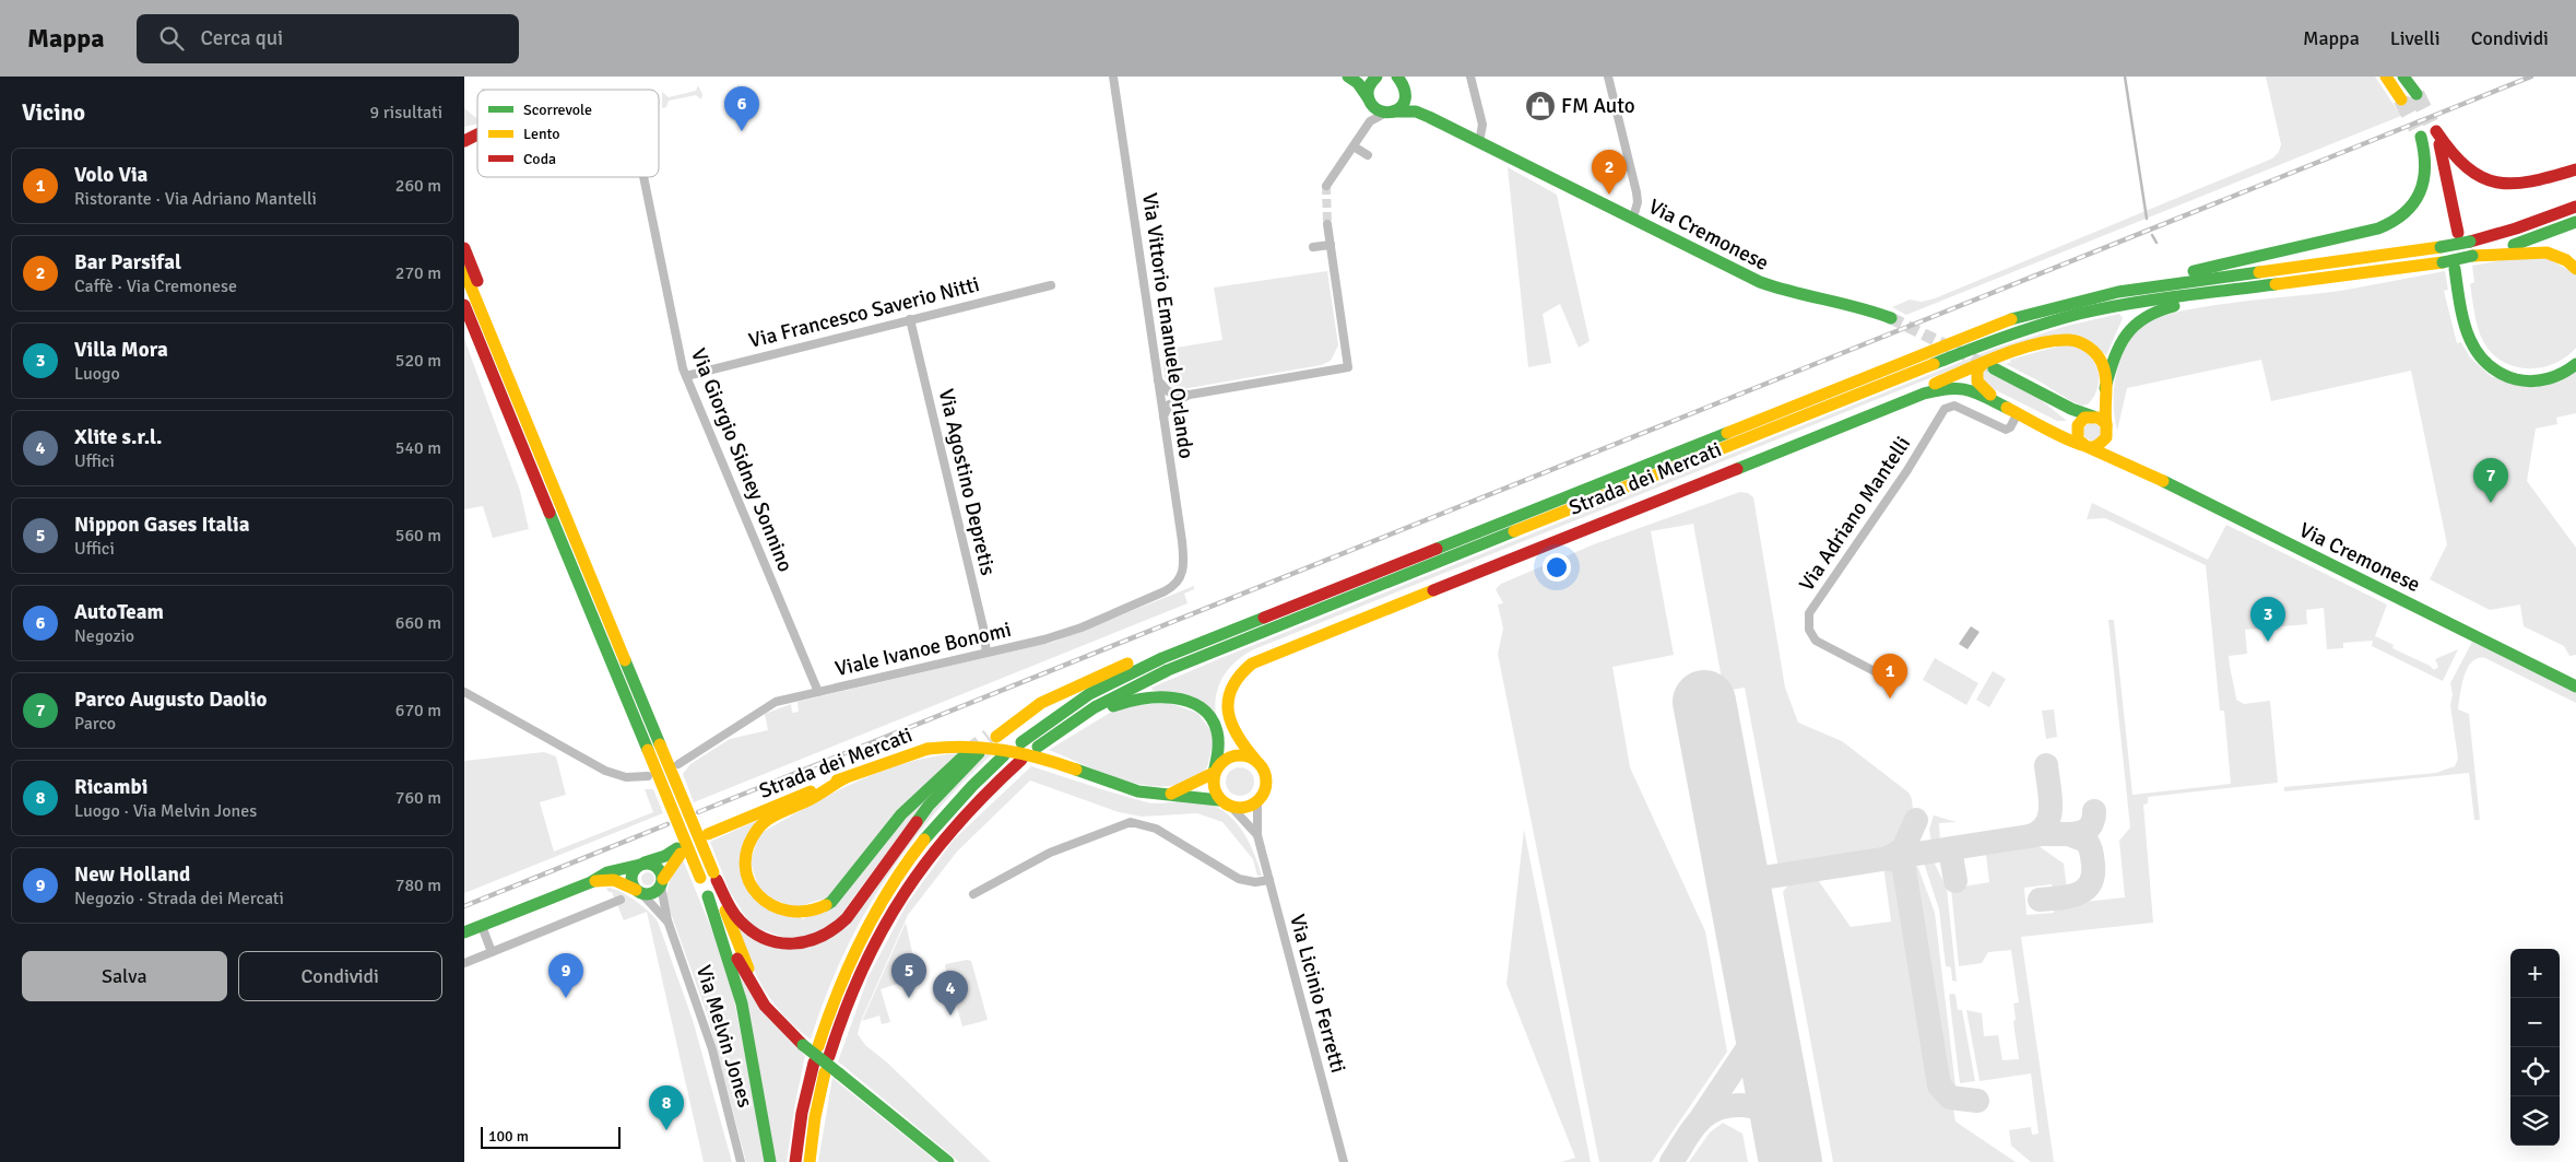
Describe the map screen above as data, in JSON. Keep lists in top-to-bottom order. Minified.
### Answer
{"streets":{"main road":["Via Cremonese","Strada dei Mercati"],"street":["Via Francesco Saverio Nitti","Via Vittorio Emanuele Orlando","Via Giorgio Sidney Sonnino","Via Agostino Depretis","Via Adriano Mantelli","Viale Ivanoe Bonomi","Via Licinio Ferretti","Via Melvin Jones"]},"crossings":[["Via Cremonese","Strada dei Mercati"],["Via Francesco Saverio Nitti","Via Giorgio Sidney Sonnino"],["Via Francesco Saverio Nitti","Via Agostino Depretis"],["Via Vittorio Emanuele Orlando","Viale Ivanoe Bonomi"],["Via Giorgio Sidney Sonnino","Viale Ivanoe Bonomi"],["Strada dei Mercati","Via Adriano Mantelli"],["Via Agostino Depretis","Viale Ivanoe Bonomi"]],"places":{"shop":["FM Auto"]},"legend":["Scorrevole","Lento","Coda"],"scale_bar":"100 m","page":{"header":"Mappa","search":"Cerca qui","nav":["Mappa","Livelli","Condividi"],"heading":["Vicino","9 risultati"],"pins":["6","2","7","3","1","5","9","4","8"],"list":[{"mark":"1","name":"Volo Via","note":"Ristorante · Via Adriano Mantelli","value":"260 m"},{"mark":"2","name":"Bar Parsifal","note":"Caffè · Via Cremonese","value":"270 m"},{"mark":"3","name":"Villa Mora","note":"Luogo","value":"520 m"},{"mark":"4","name":"Xlite s.r.l.","note":"Uffici","value":"540 m"},{"mark":"5","name":"Nippon Gases Italia","note":"Uffici","value":"560 m"},{"mark":"6","name":"AutoTeam","note":"Negozio","value":"660 m"},{"mark":"7","name":"Parco Augusto Daolio","note":"Parco","value":"670 m"},{"mark":"8","name":"Ricambi","note":"Luogo · Via Melvin Jones","value":"760 m"},{"mark":"9","name":"New Holland","note":"Negozio · Strada dei Mercati","value":"780 m"}],"buttons":["Salva","Condividi"],"map_buttons":["+","−"],"scale":"100 m"}}
